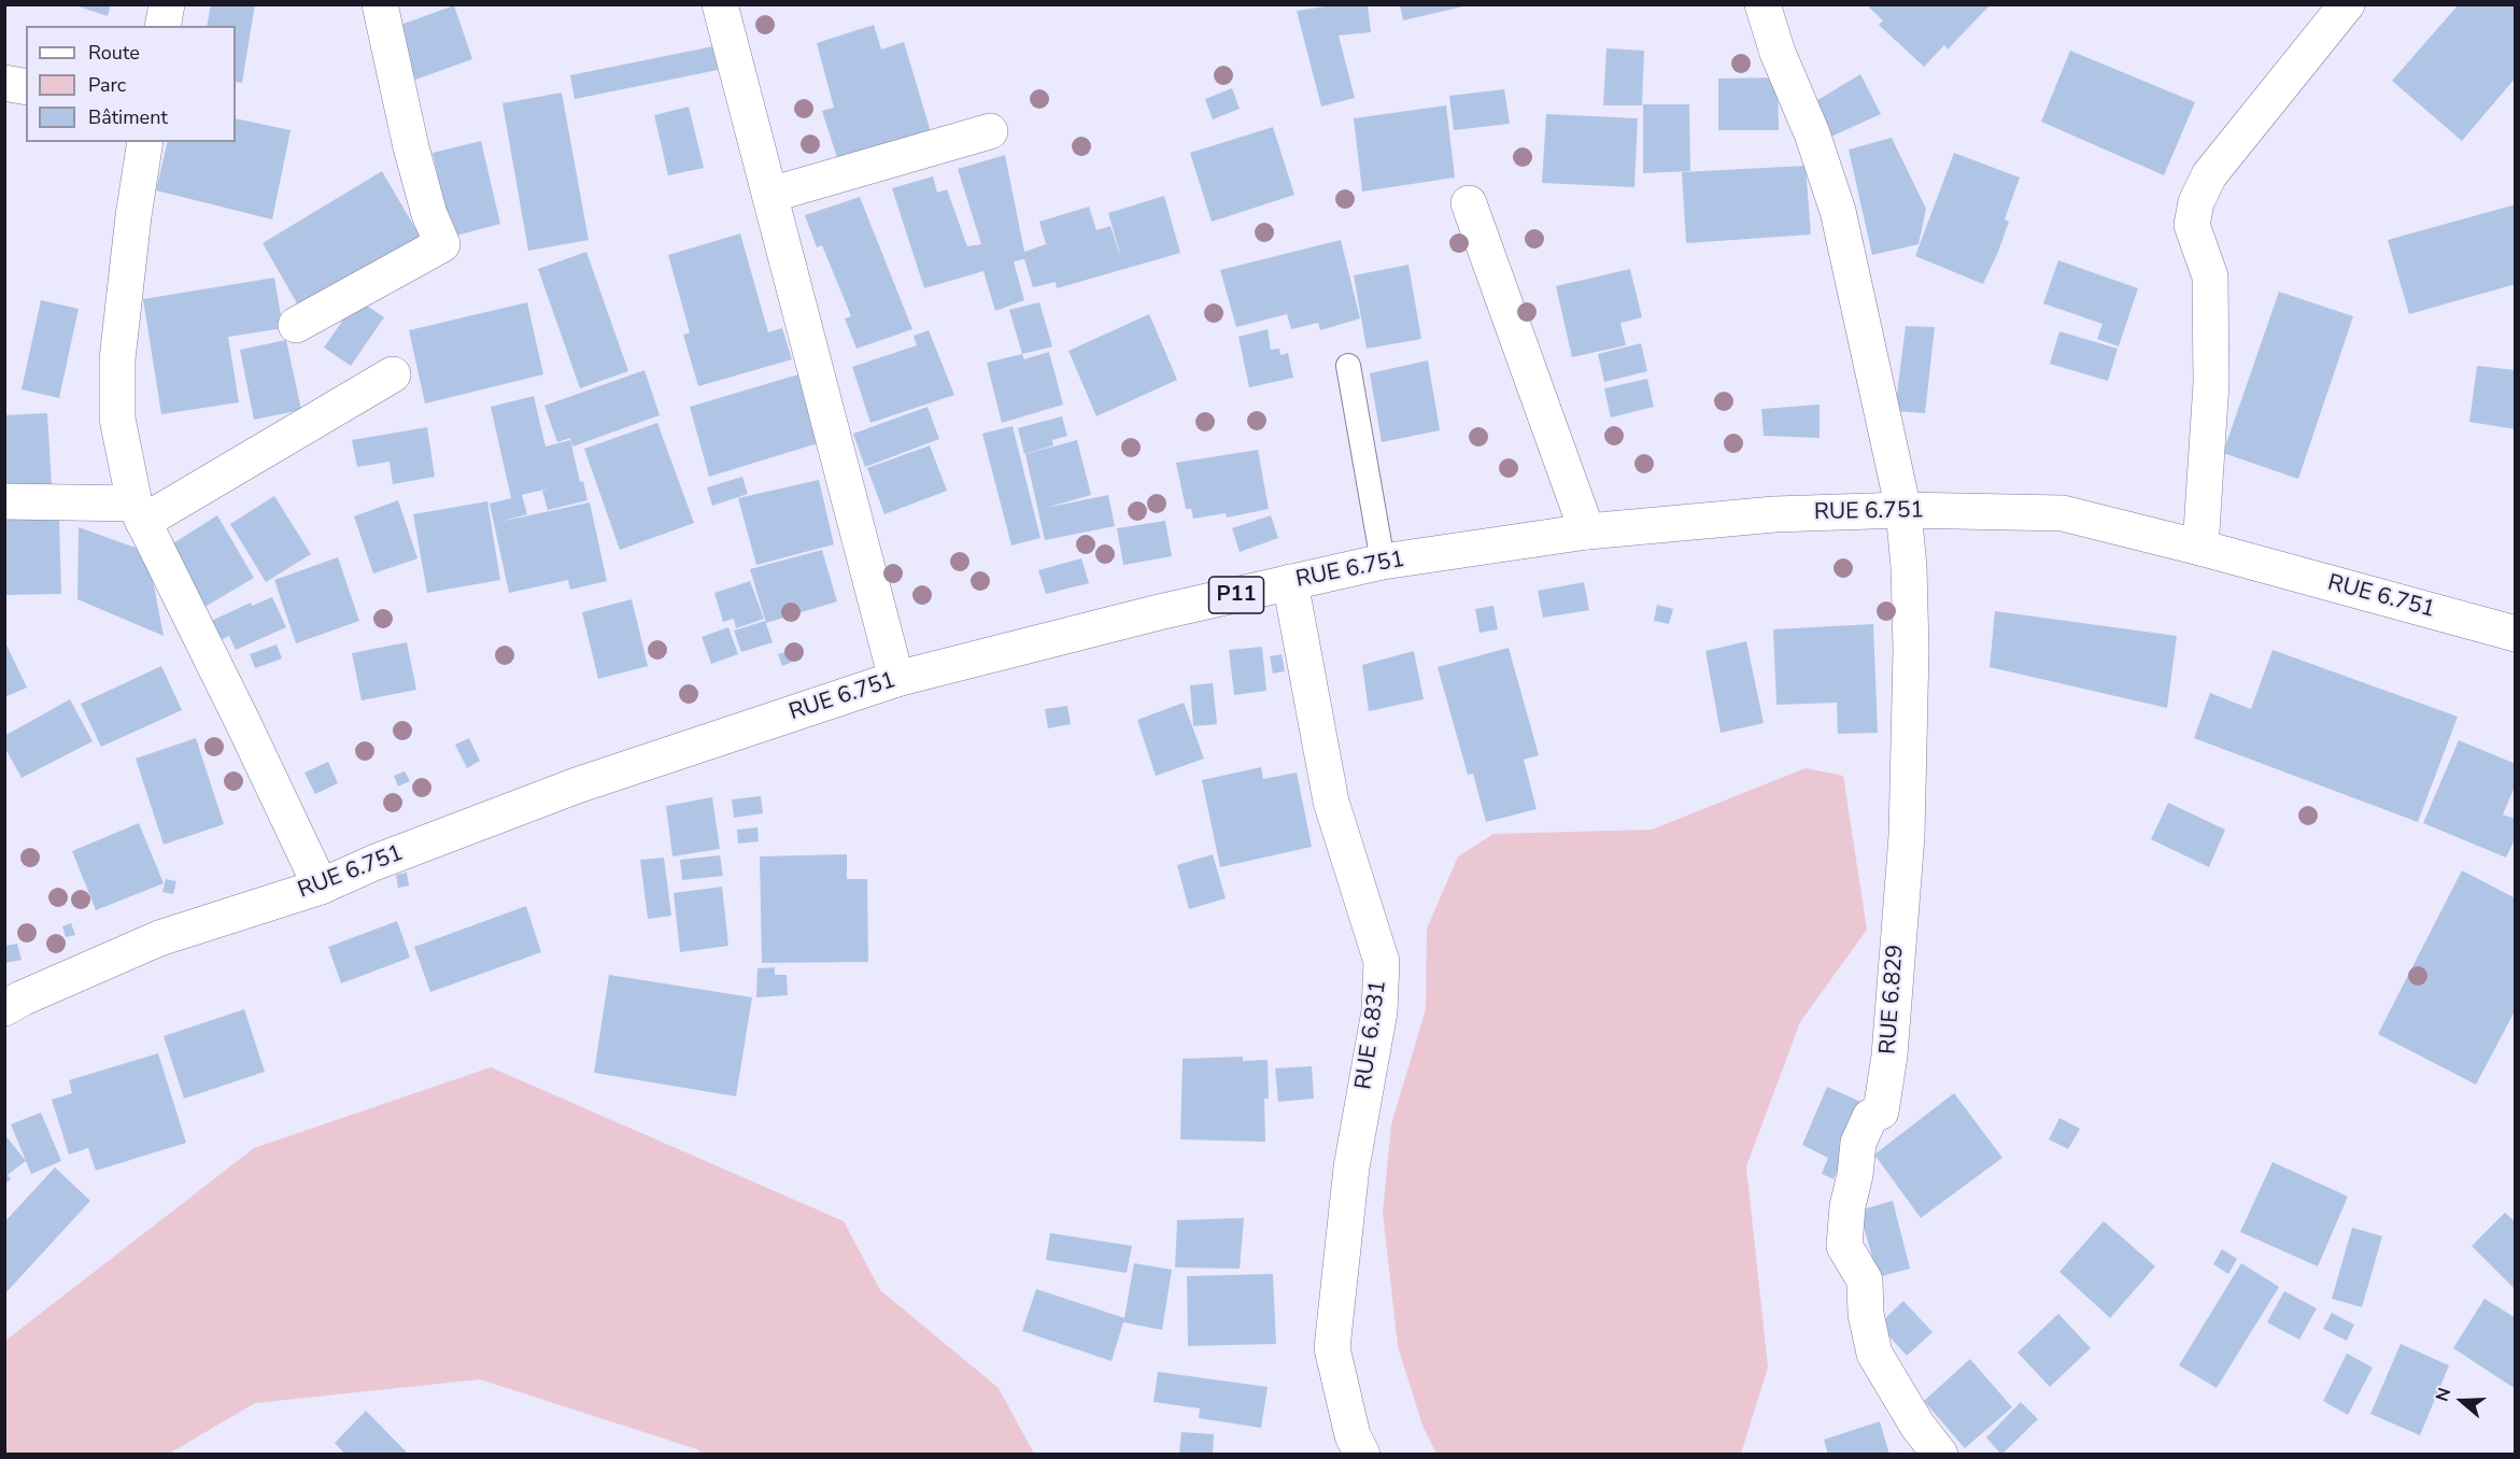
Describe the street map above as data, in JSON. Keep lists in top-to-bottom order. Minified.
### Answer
{"streets":{"street":["RUE 6.751","P11","RUE 6.829","RUE 6.831"]},"crossings":[["RUE 6.751","RUE 6.829"],["RUE 6.751","RUE 6.831"]],"legend":["Route","Parc","Bâtiment"],"north":"left"}
